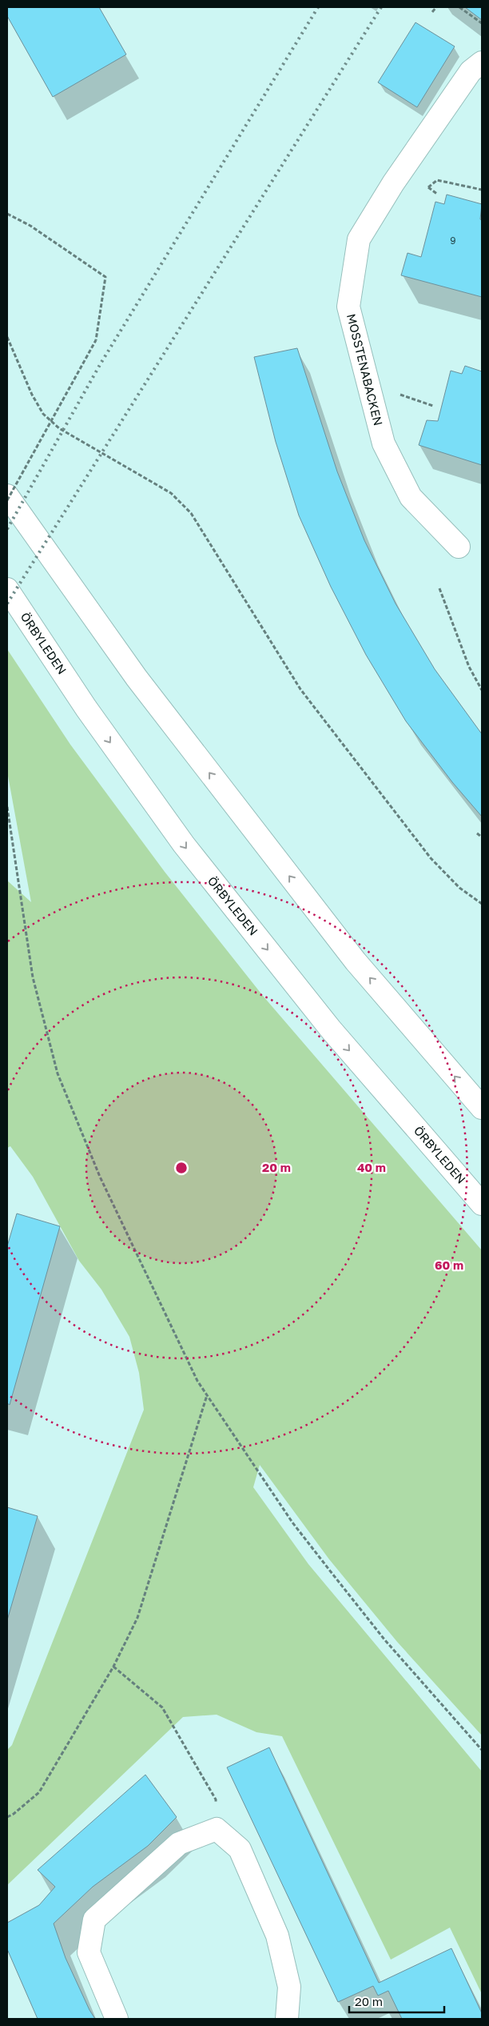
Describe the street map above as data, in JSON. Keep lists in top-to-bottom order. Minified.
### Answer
{"streets":{"main road":["MOSSTENABACKEN","ÖRBYLEDEN"]},"house_numbers":["9"],"scale_bar":"20 m","rings":["20 m","40 m","60 m"]}
